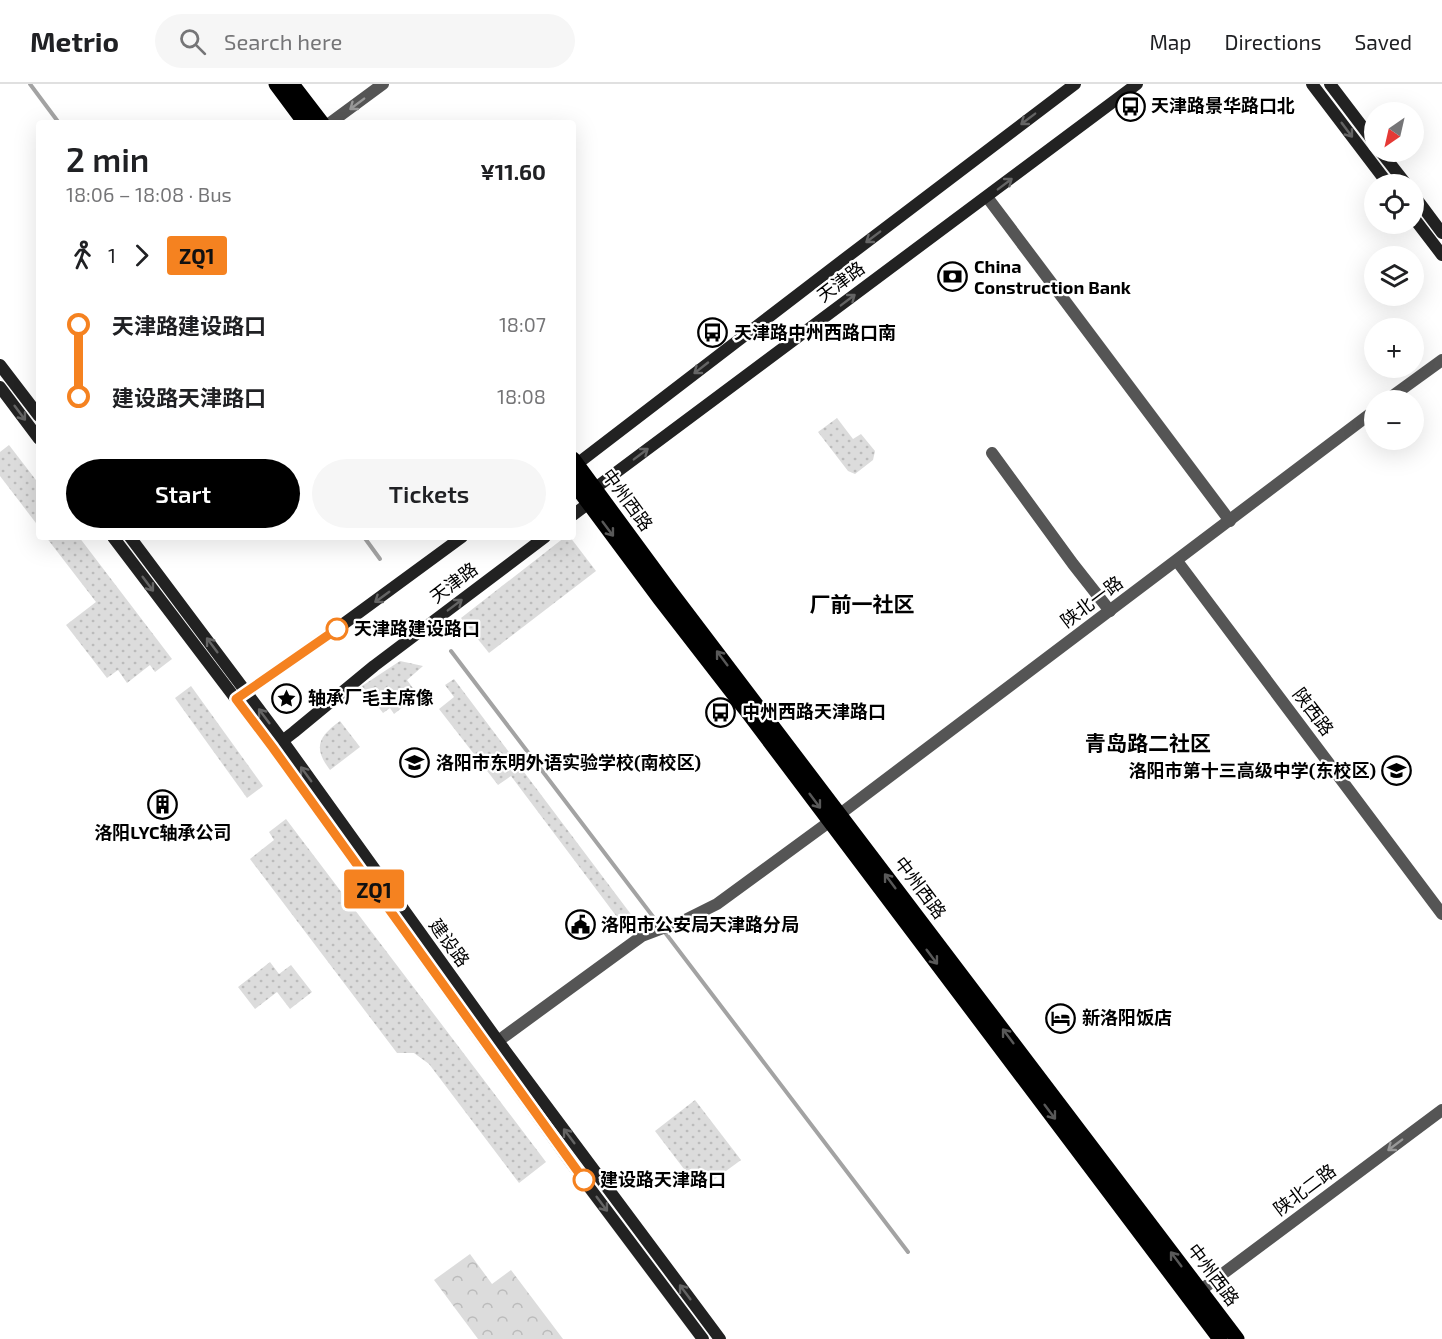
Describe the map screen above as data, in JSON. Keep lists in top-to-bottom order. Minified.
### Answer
{"streets":{"main road":["天津路","中州西路","建设路"],"street":["陕北一路","陕西路","陕北二路"]},"crossings":[["天津路","中州西路"],["天津路","建设路"],["中州西路","陕北一路"],["中州西路","陕北二路"],["陕北一路","陕西路"],["陕北一路","建设路"]],"one_way":["陕北二路"],"districts":["厂前一社区","青岛路二社区"],"places":{"bus stop":["天津路景华路口北","天津路中州西路口南","中州西路天津路口"],"bank":["China Construction Bank"],"other":["天津路建设路口","建设路天津路口"],"place":["轴承厂毛主席像"],"school or university":["洛阳市东明外语实验学校(南校区)","洛阳市第十三高级中学(东校区)"],"building":["洛阳LYC轴承公司"],"public building":["洛阳市公安局天津路分局"],"hotel":["新洛阳饭店"]},"lines":["bus line ZQ1"],"north":"bottom left","page":{"header":"Metrio","search":"Search here","nav":["Map","Directions","Saved"],"on_map":"ZQ1","map_buttons":["+","−"],"heading":["2 min","18:06 – 18:08 · Bus","¥11.60"],"legs":["1","ZQ1"],"list":[{"name":"天津路建设路口","value":"18:07"},{"name":"建设路天津路口","value":"18:08"}],"buttons":["Start","Tickets"]}}
